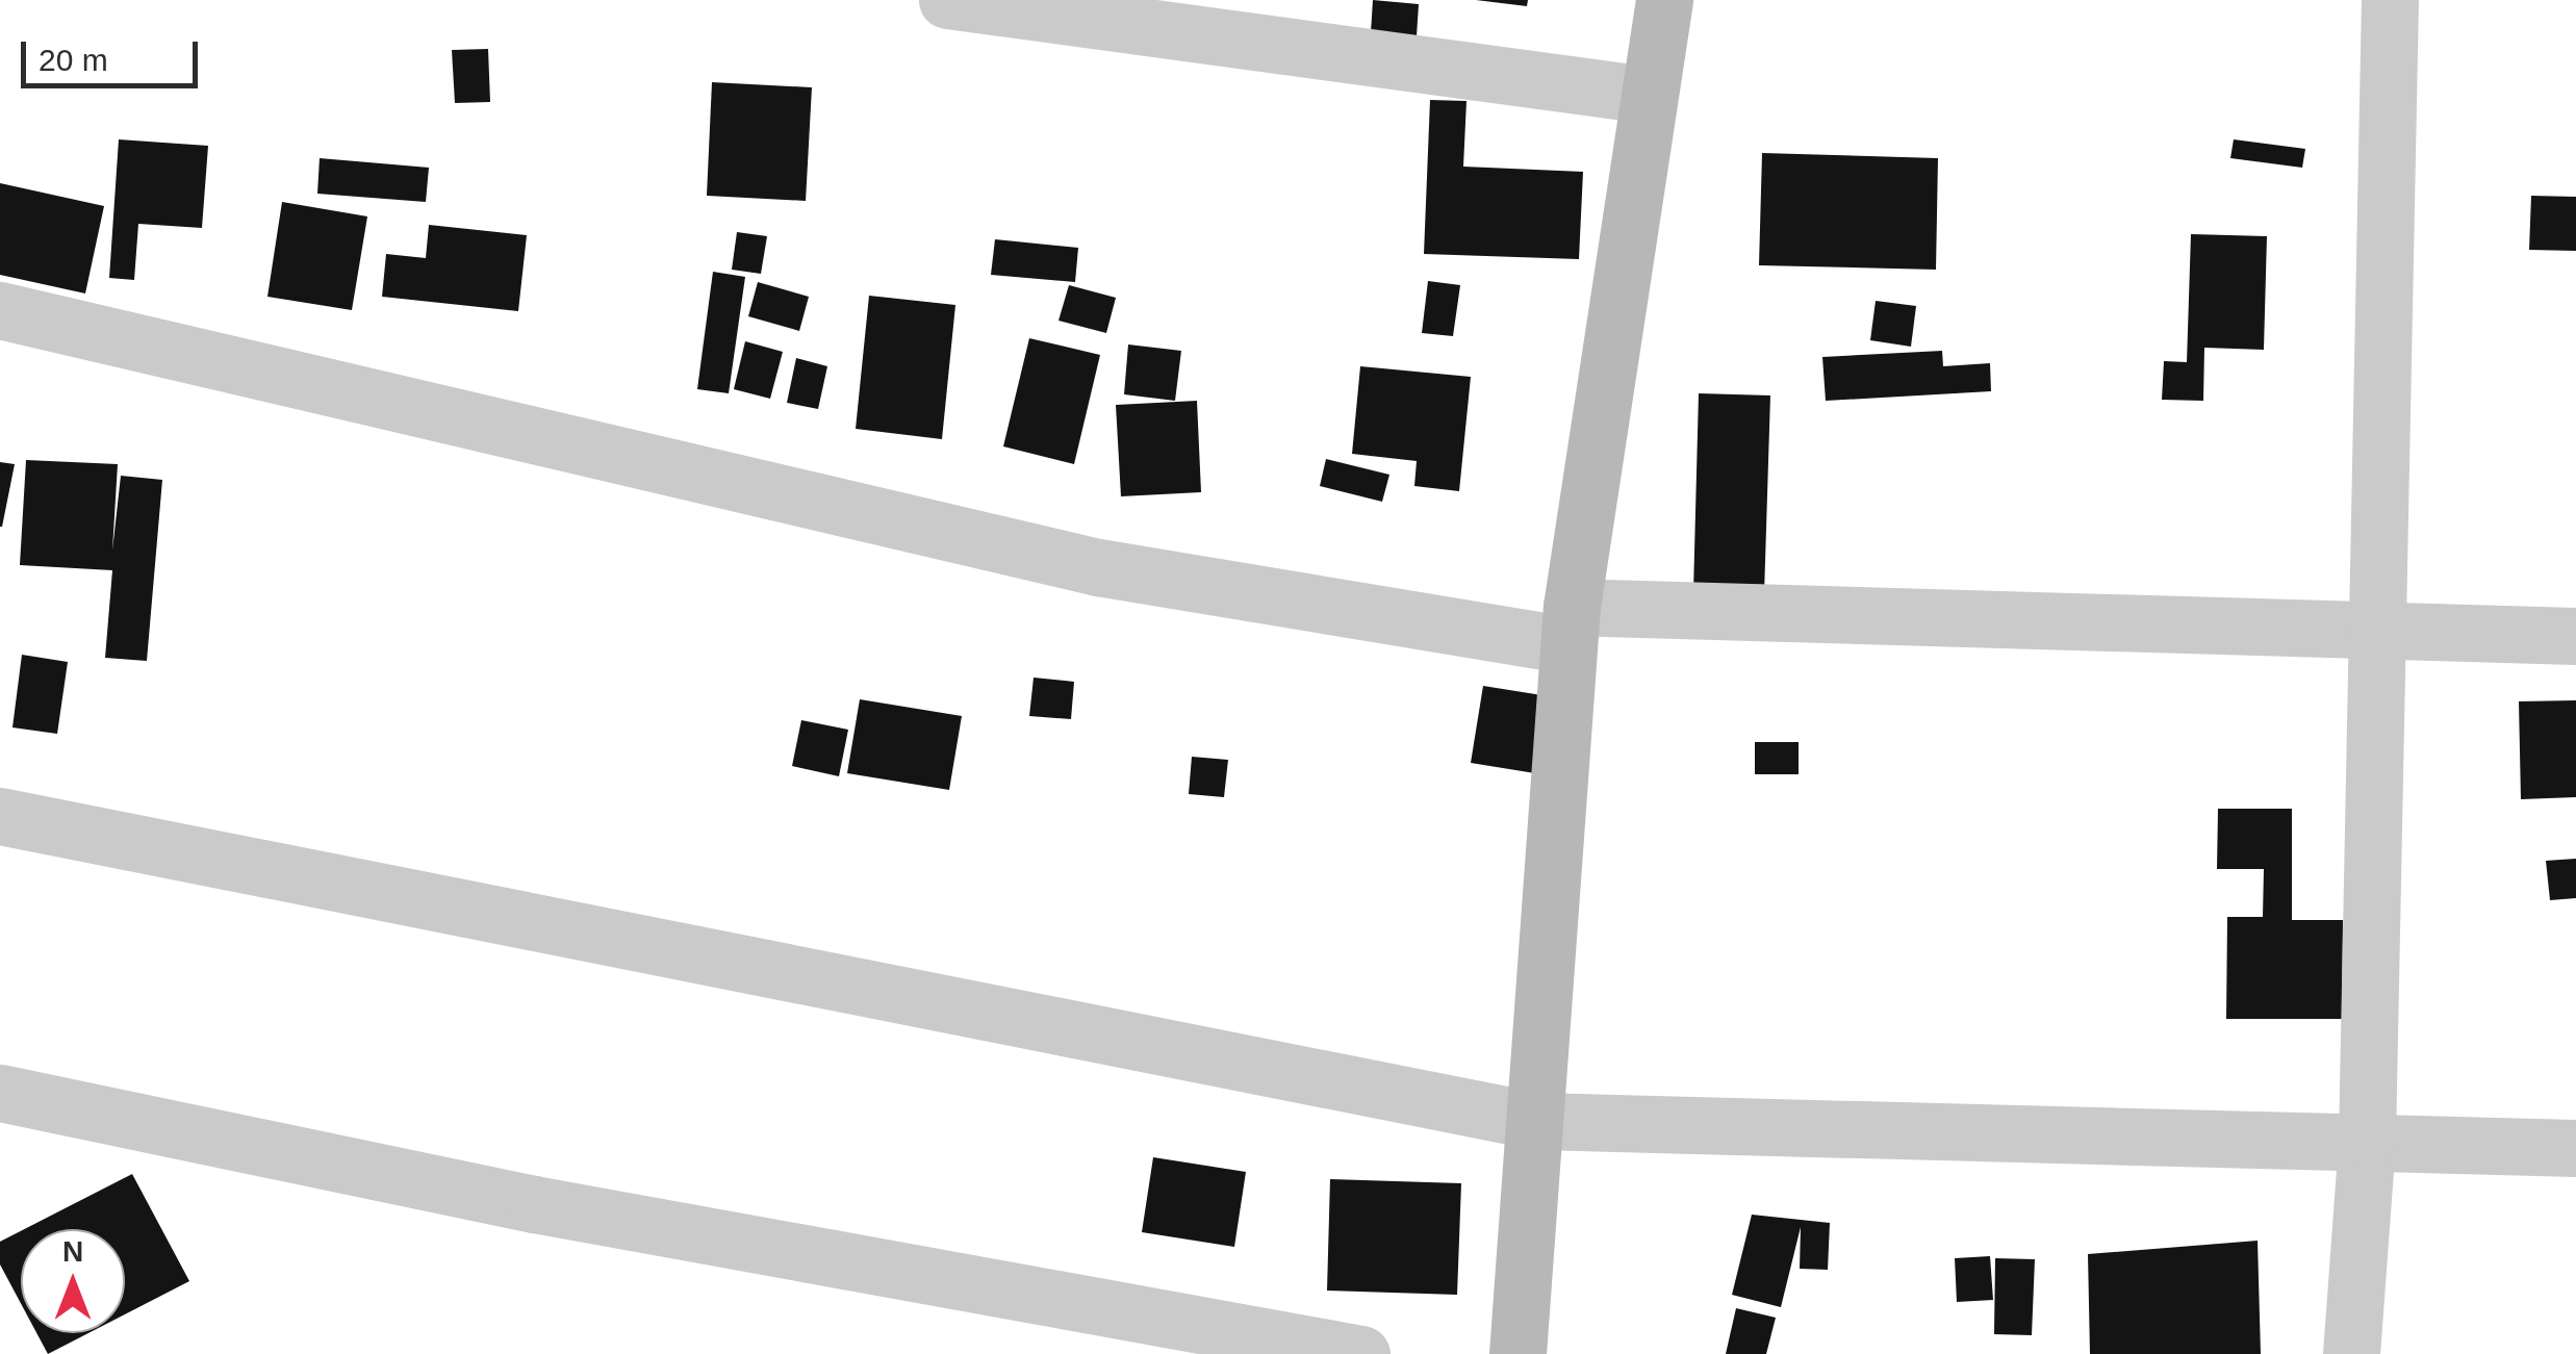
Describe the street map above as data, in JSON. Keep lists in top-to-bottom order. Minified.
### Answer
{"scale_bar":"20 m","north":"top"}
